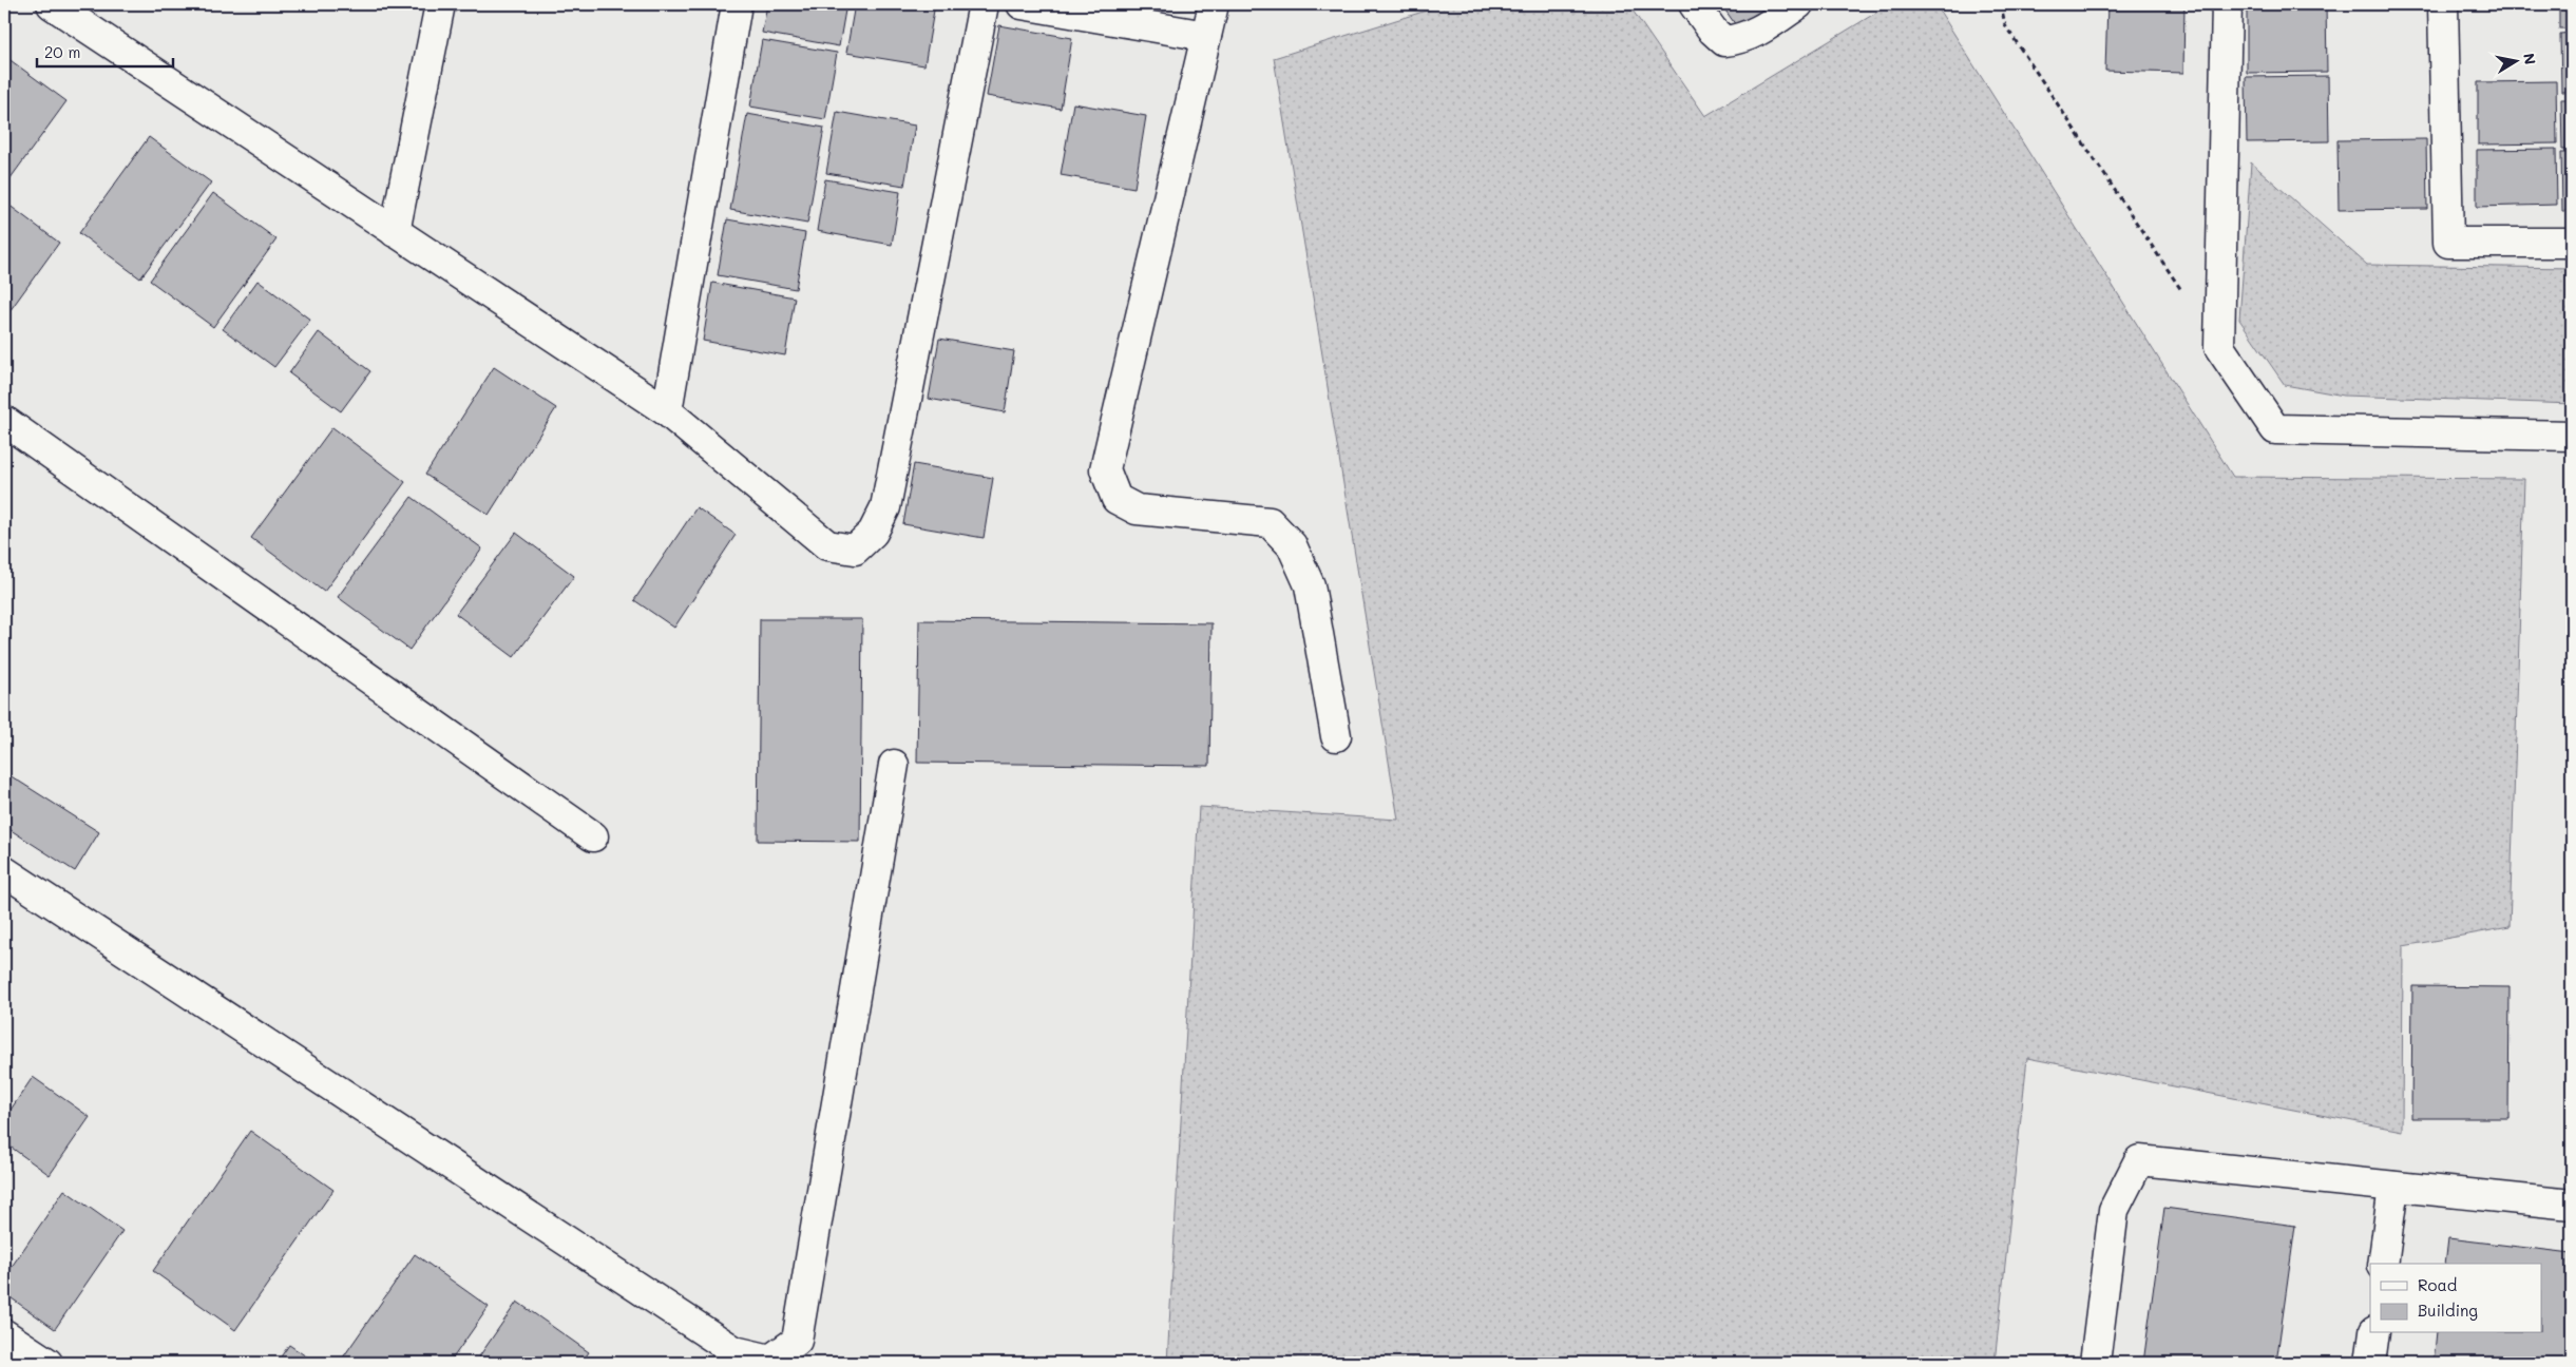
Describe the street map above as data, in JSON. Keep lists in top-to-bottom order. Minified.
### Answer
{"legend":["Road","Building"],"scale_bar":"20 m","north":"right"}
